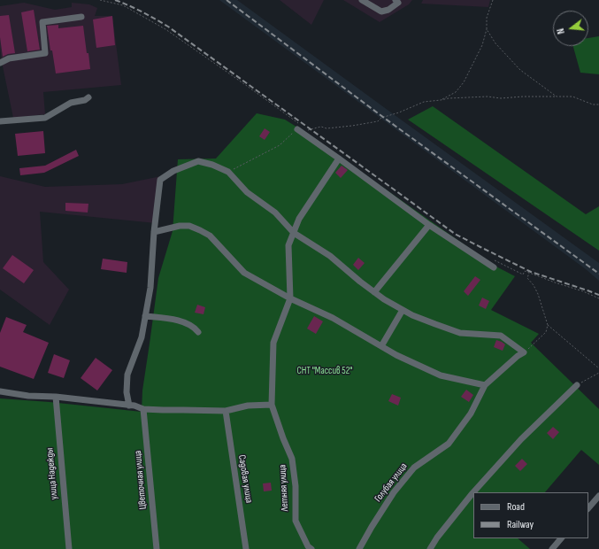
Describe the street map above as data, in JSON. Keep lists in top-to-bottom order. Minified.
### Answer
{"streets":{"lane":["улица Надежды","Садовая улица","Цветочная улица","Голубая улица","Летняя улица"]},"parks":["СНТ \"Массив 52\""],"legend":["Road","Railway"],"north":"left"}
